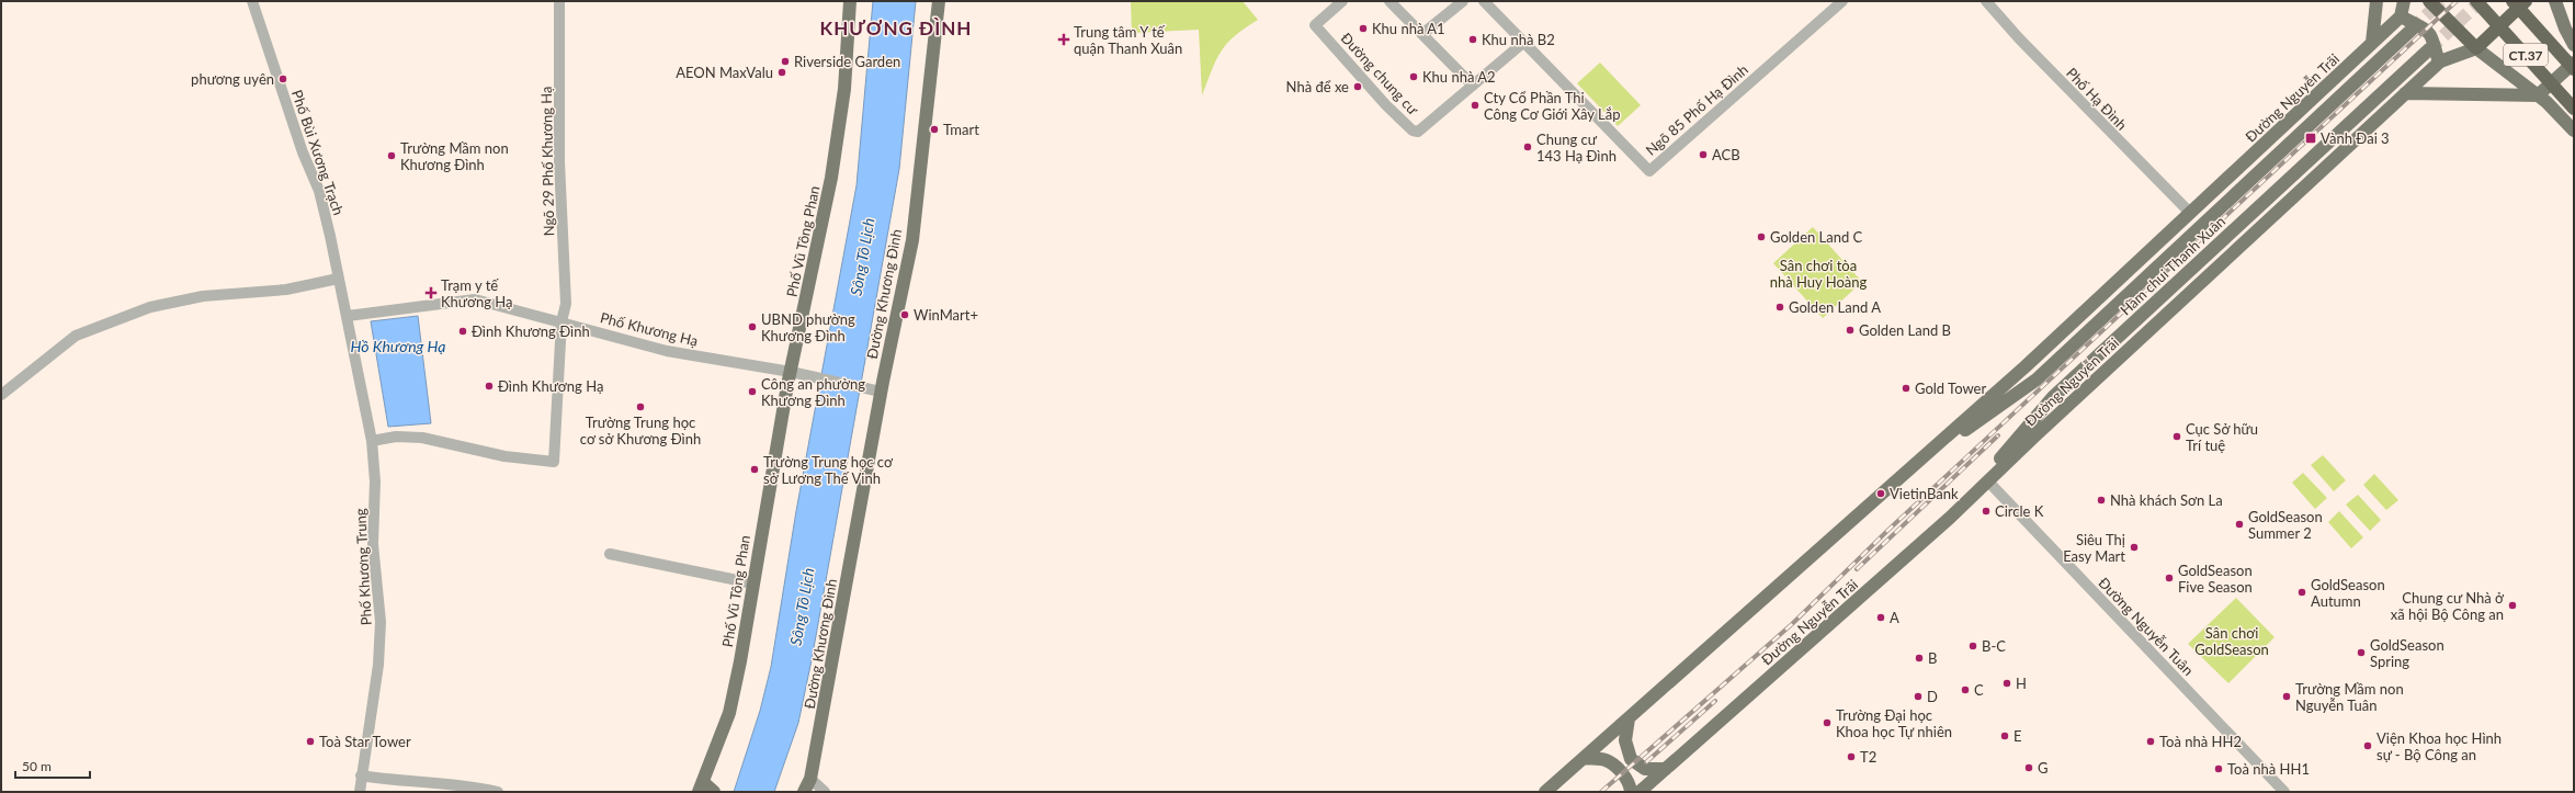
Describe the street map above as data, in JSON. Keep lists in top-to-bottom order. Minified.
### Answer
{"streets":{"highway":["CT.37","Đường Nguyễn Trãi"],"main road":["Phố Vũ Tông Phan","Hầm chui Thanh Xuân","Đường Khương Đình"],"street":["Đường chung cư","Phố Hạ Đình","Ngõ 85 Phố Hạ Đình","Phố Bùi Xương Trạch","Ngõ 29 Phố Khương Hạ","Phố Khương Hạ","Phố Khương Trung","Đường Nguyễn Tuân"]},"crossings":[["Đường chung cư","Ngõ 85 Phố Hạ Đình"],["Đường Nguyễn Trãi","Phố Hạ Đình"],["Đường Nguyễn Trãi","Hầm chui Thanh Xuân"],["Đường Nguyễn Trãi","Đường Nguyễn Tuân"],["Phố Bùi Xương Trạch","Phố Khương Hạ"],["Phố Bùi Xương Trạch","Phố Khương Trung"],["Ngõ 29 Phố Khương Hạ","Phố Khương Hạ"],["Ngõ 29 Phố Khương Hạ","Phố Khương Trung"],["Phố Vũ Tông Phan","Phố Khương Hạ"],["Đường Khương Đình","Phố Khương Hạ"],["Phố Khương Hạ","Phố Khương Trung"]],"districts":["KHƯƠNG ĐÌNH"],"water":["Sông Tô Lịch","Hồ Khương Hạ"],"parks":["Sân chơi tòa nhà Huy Hoàng","Sân chơi GoldSeason"],"places":{"other":["Khu nhà A1","Khu nhà B2","Riverside Garden","AEON MaxValu","Khu nhà A2","phương uyên","Nhà để xe","Cty Cổ Phần Thi Công Cơ Giới Xây Lắp","Tmart","Chung cư 143 Hạ Đình","ACB","Trường Mầm non Khương Đình","Golden Land C","Golden Land A","WinMart+","UBND phường Khương Đình","Golden Land B","Đình Khương Đình","Đình Khương Hạ","Gold Tower","Công an phường Khương Đình","Trường Trung học cơ sở Khương Đình","Cục Sở hữu Trí tuệ","Trường Trung học cơ sở Lương Thế Vinh","VietinBank","Nhà khách Sơn La","Circle K","GoldSeason Summer 2","Siêu Thị Easy Mart","GoldSeason Five Season","GoldSeason Autumn","Chung cư Nhà ở xã hội Bộ Công an","A","B-C","GoldSeason Spring","B","H","C","D","Trường Mầm non Nguyễn Tuân","Trường Đại học Khoa học Tự nhiên","E","Toà Star Tower","Toà nhà HH2","Viện Khoa học Hình sự - Bộ Công an","T2","G","Toà nhà HH1"],"health":["Trung tâm Y tế quận Thanh Xuân","Trạm y tế Khương Hạ"],"transit":["Vành Đai 3"]},"scale_bar":"50 m"}
